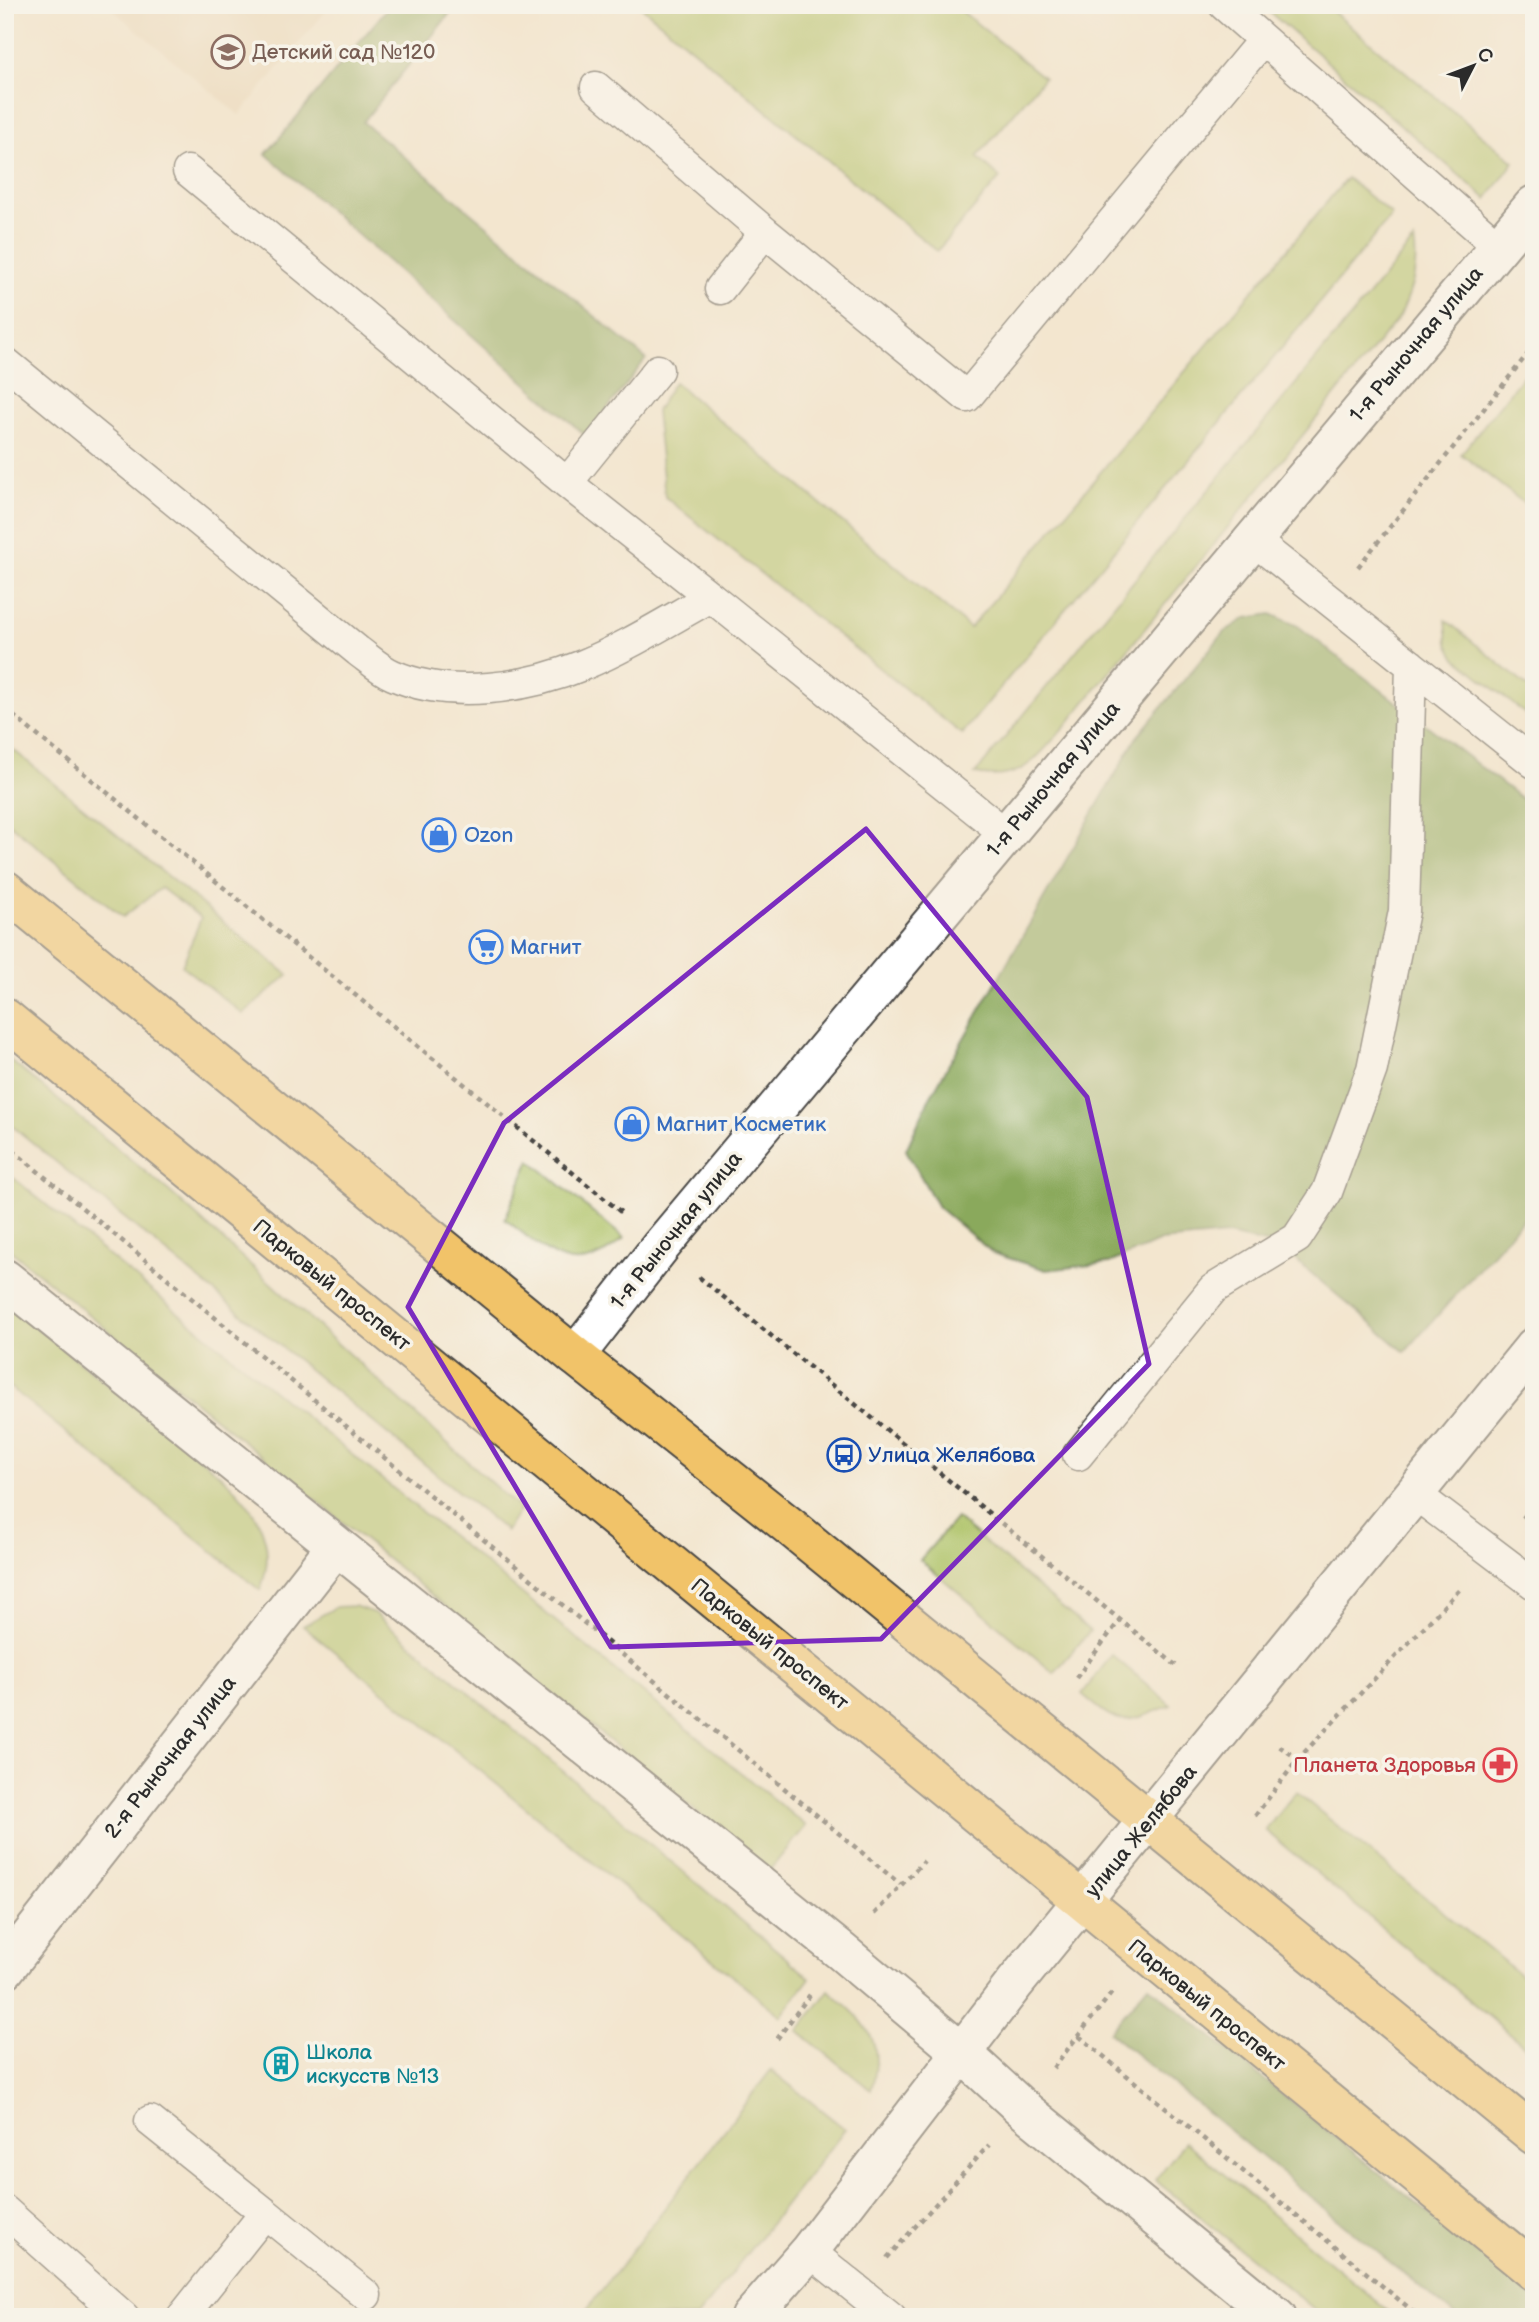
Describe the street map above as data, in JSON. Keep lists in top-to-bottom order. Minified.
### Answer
{"streets":{"main road":["Парковый проспект"],"street":["1-я Рыночная улица","2-я Рыночная улица","улица Желябова"]},"crossings":[["Парковый проспект","улица Желябова"]],"places":{"school or university":["Детский сад №120"],"shop":["Ozon","Магнит Косметик"],"supermarket":["Магнит"],"bus stop":["Улица Желябова"],"pharmacy":["Планета Здоровья"],"building":["Школа искусств №13"]},"north":"top right"}
